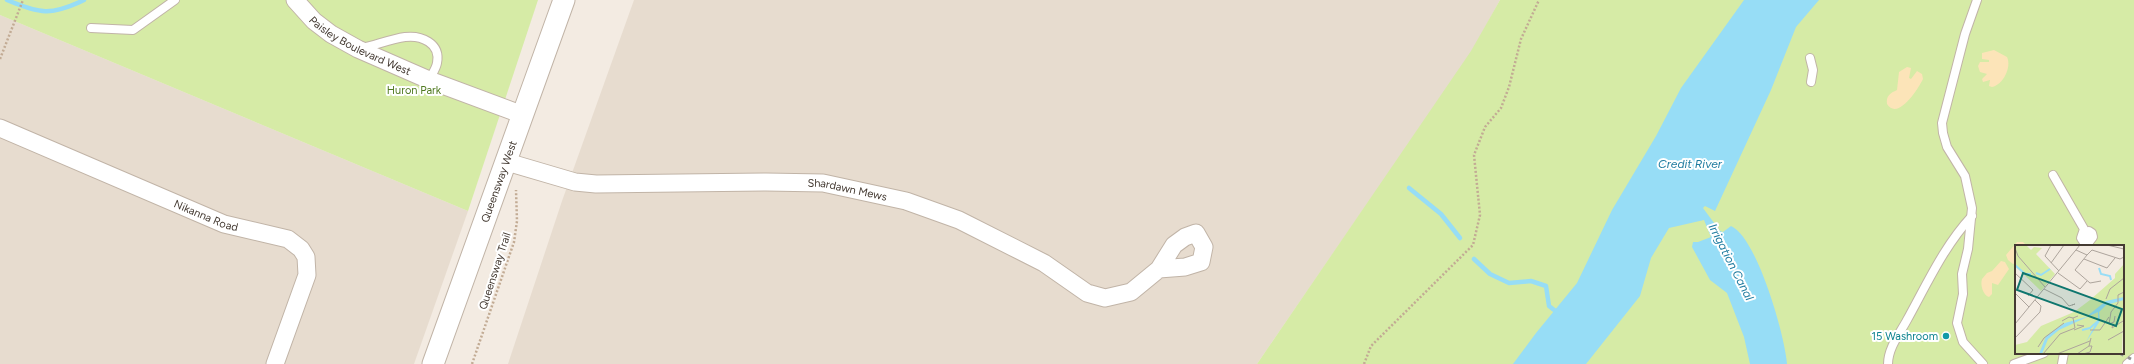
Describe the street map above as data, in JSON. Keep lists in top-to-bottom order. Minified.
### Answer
{"streets":{"street":["Paisley Boulevard West","Queensway West","Shardawn Mews","Nikanna Road"],"path":["Queensway Trail"]},"crossings":[["Paisley Boulevard West","Queensway West"],["Queensway West","Shardawn Mews"]],"water":["Credit River","Irrigation Canal"],"parks":["Huron Park"],"places":["15 Washroom"]}
